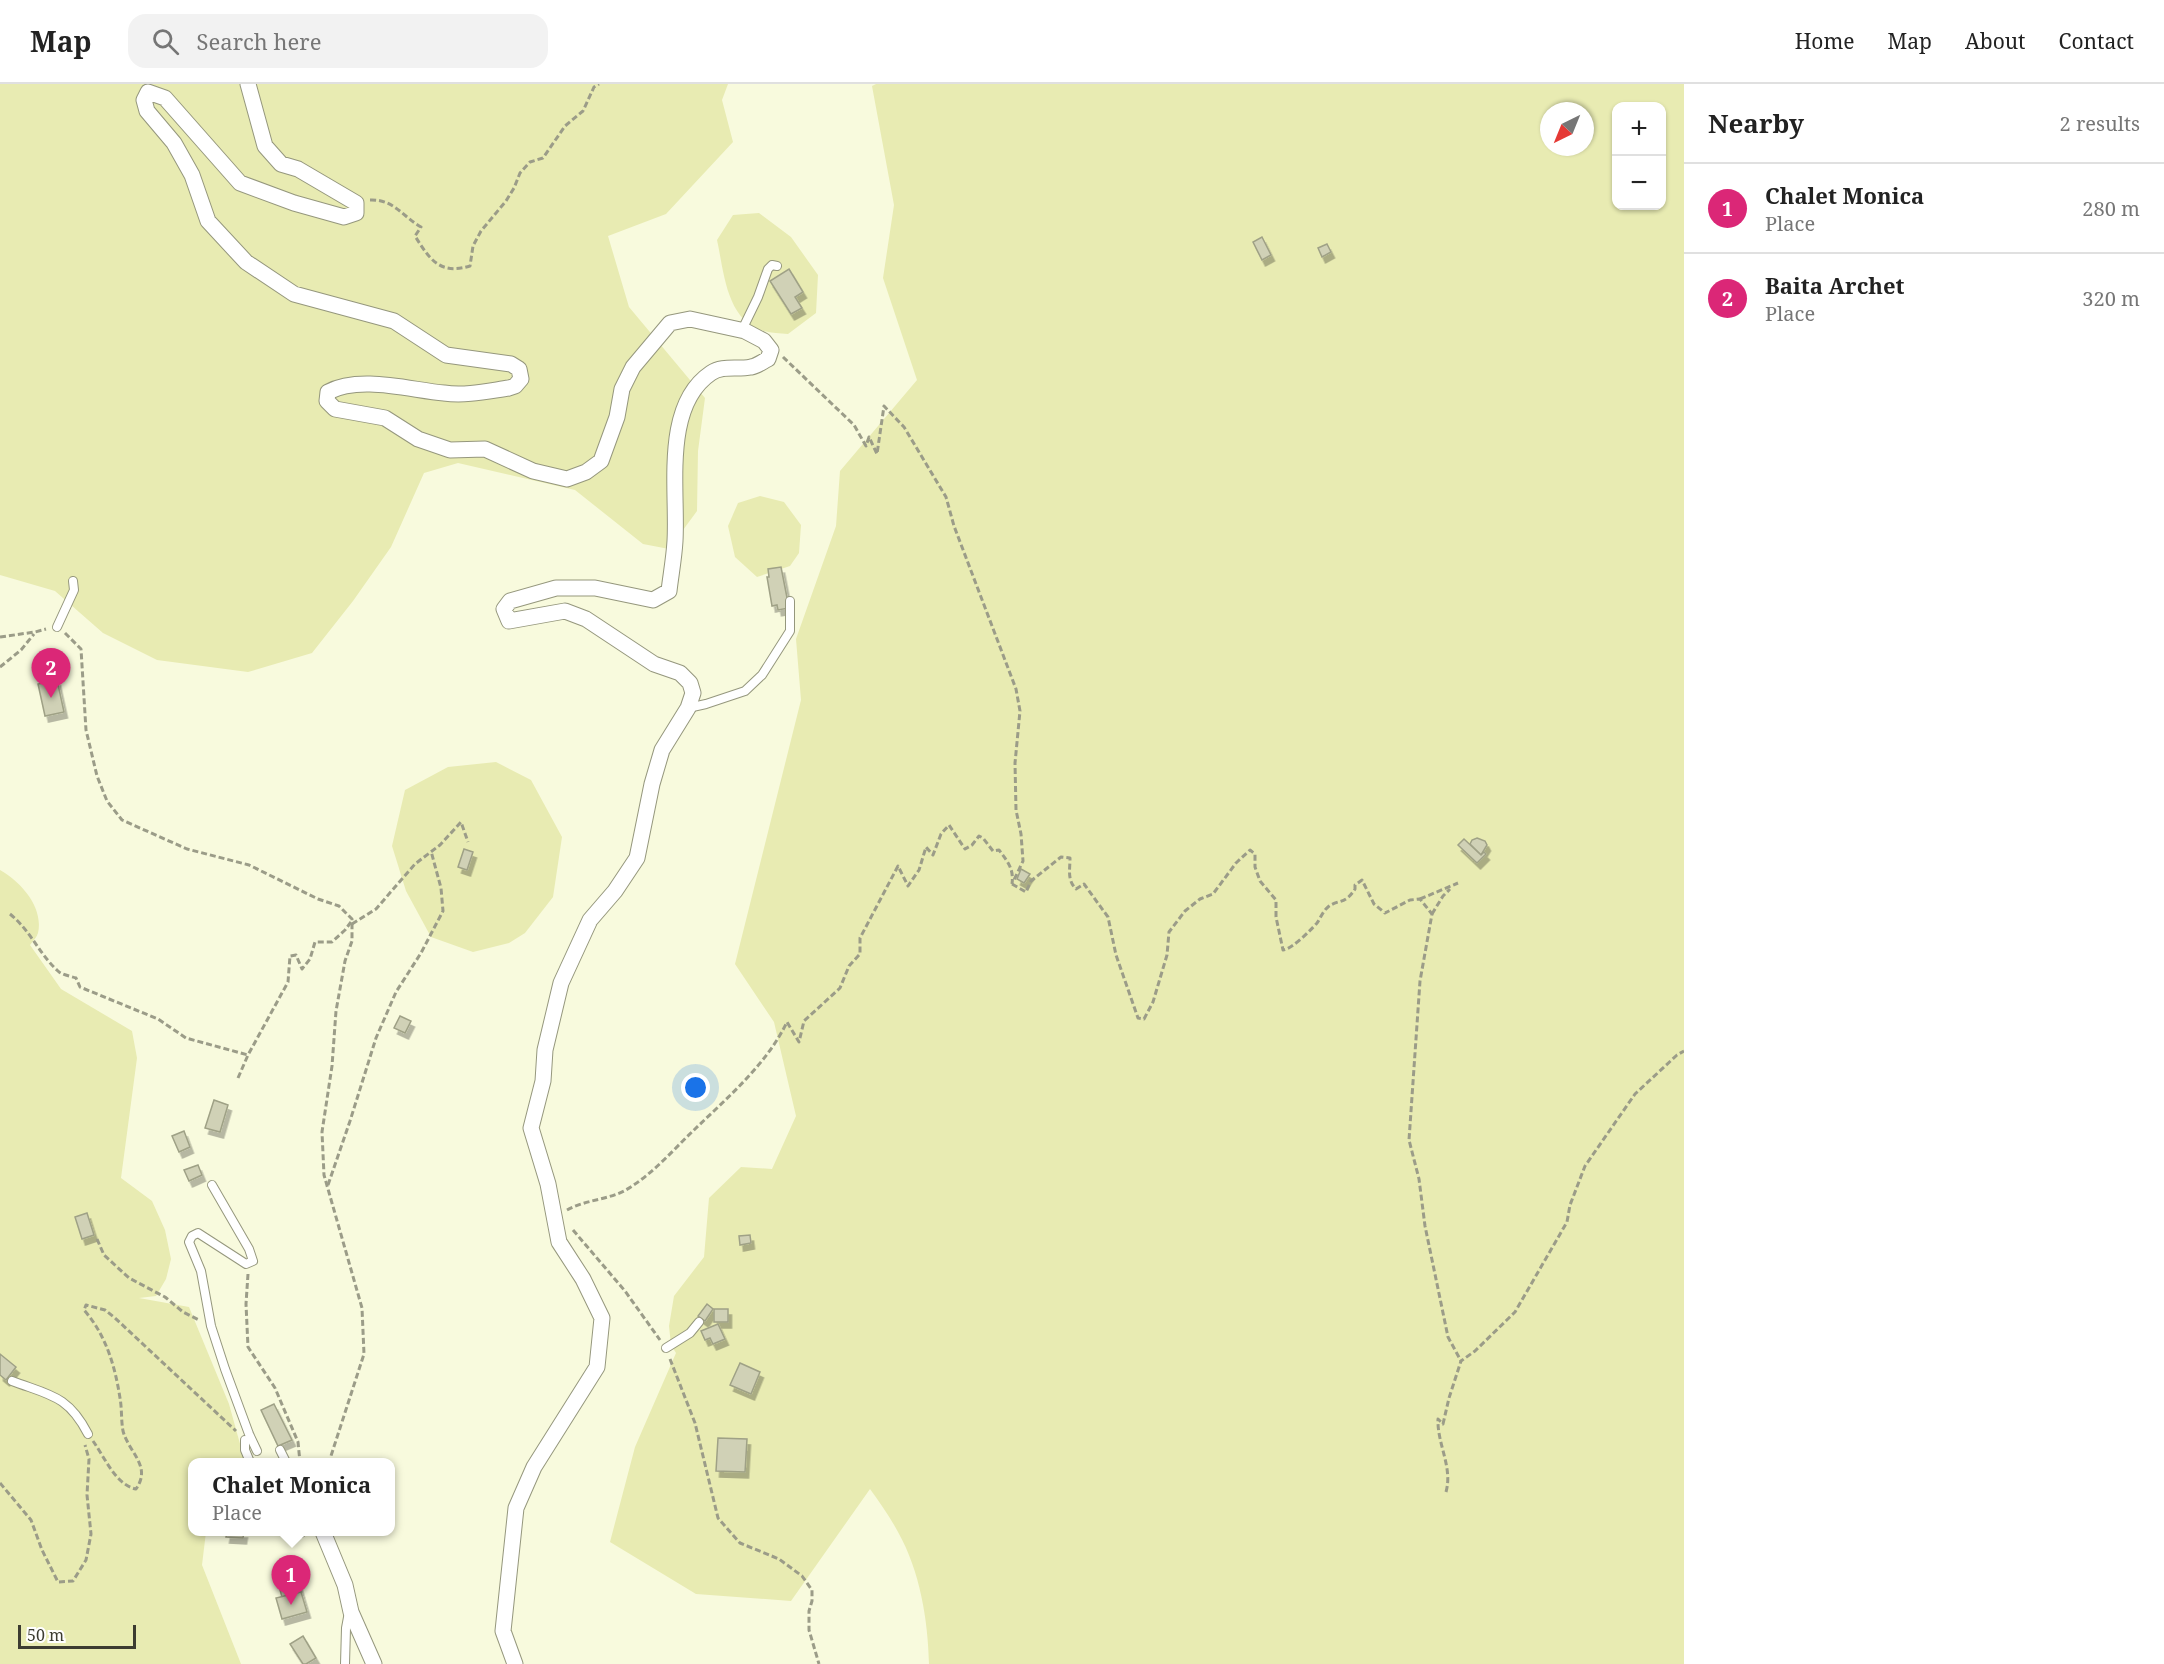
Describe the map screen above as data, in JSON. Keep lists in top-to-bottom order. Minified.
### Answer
{"scale_bar":"50 m","north":"bottom left","page":{"header":"Map","search":"Search here","nav":["Home","Map","About","Contact"],"heading":["Nearby","2 results"],"map_buttons":["+","−"],"list":[{"mark":"1","name":"Chalet Monica","note":"Place","value":"280 m"},{"mark":"2","name":"Baita Archet","note":"Place","value":"320 m"}],"pins":["2","1"],"popup":["Chalet Monica","Place"],"scale":"50 m"}}
